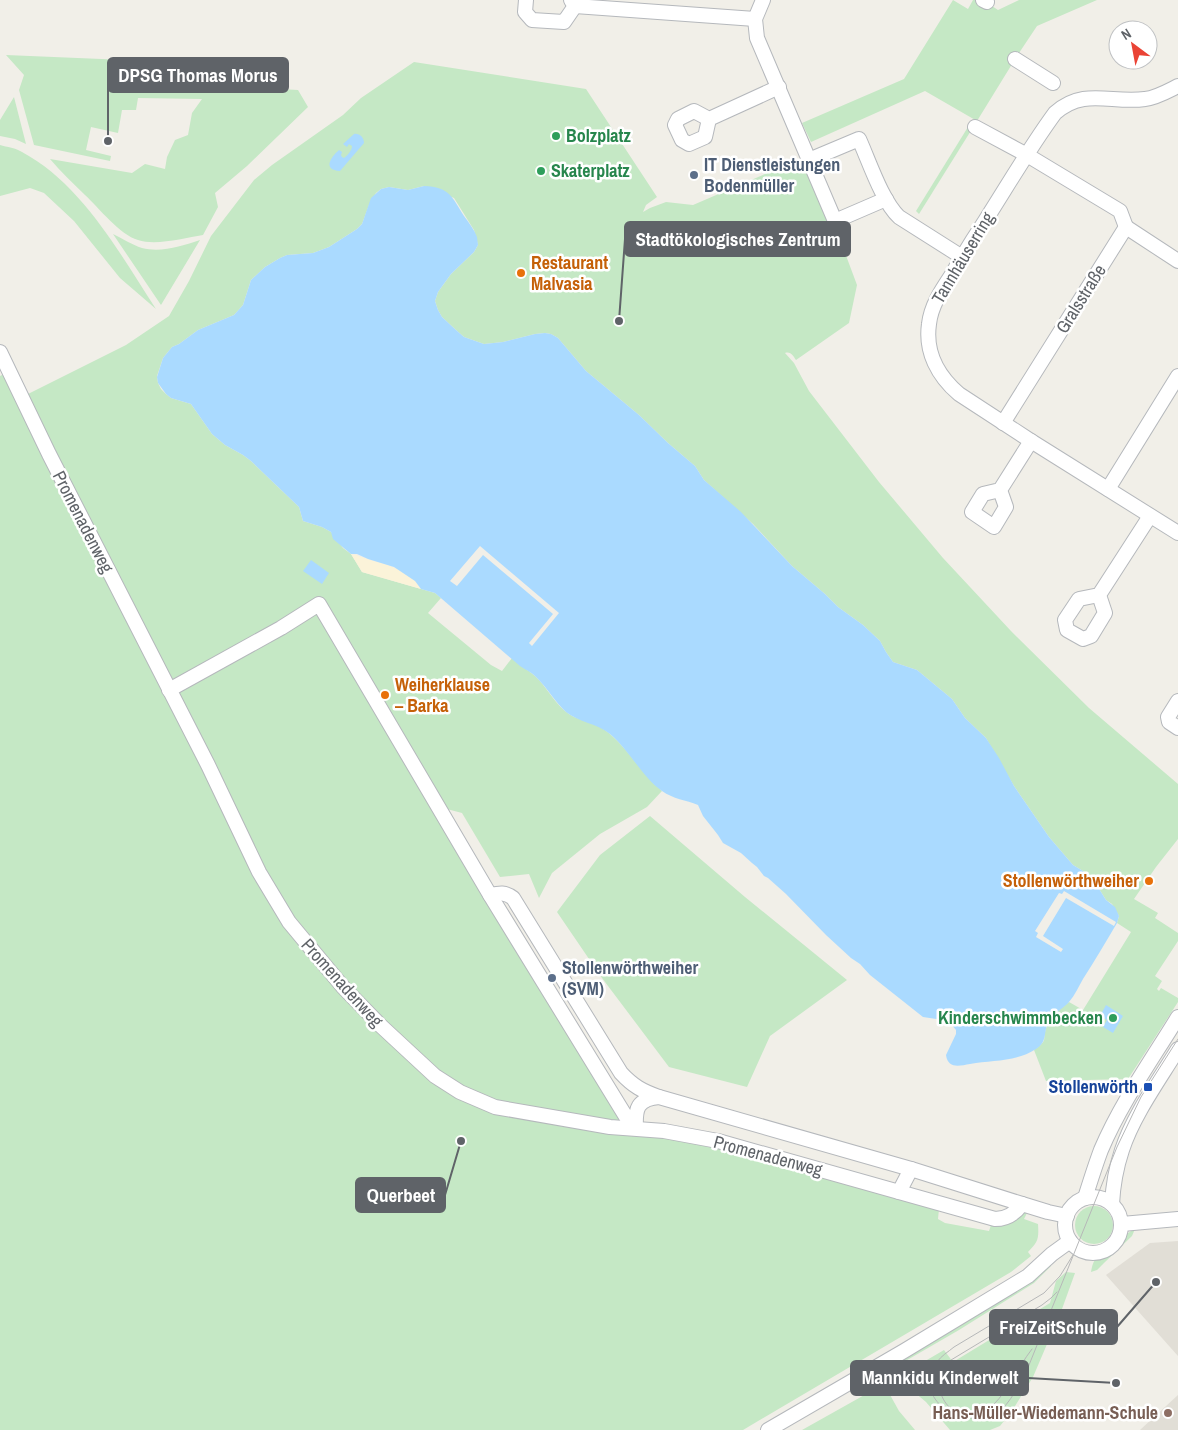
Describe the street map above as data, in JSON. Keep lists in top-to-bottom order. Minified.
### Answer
{"streets":{"street":["Tannhäuserring","Gralsstraße","Promenadenweg"]},"crossings":[["Tannhäuserring","Gralsstraße"]],"places":{"other":["Bolzplatz","DPSG Thomas Morus","Skaterplatz","IT Dienstleistungen Bodenmüller","Restaurant Malvasia","Stadtökologisches Zentrum","Weiherklause – Barka","Stollenwörthweiher","Stollenwörthweiher (SVM)","Kinderschwimmbecken","Querbeet","FreiZeitSchule","Mannkidu Kinderwelt","Hans-Müller-Wiedemann-Schule"],"transit":["Stollenwörth"]},"north":"top left"}
